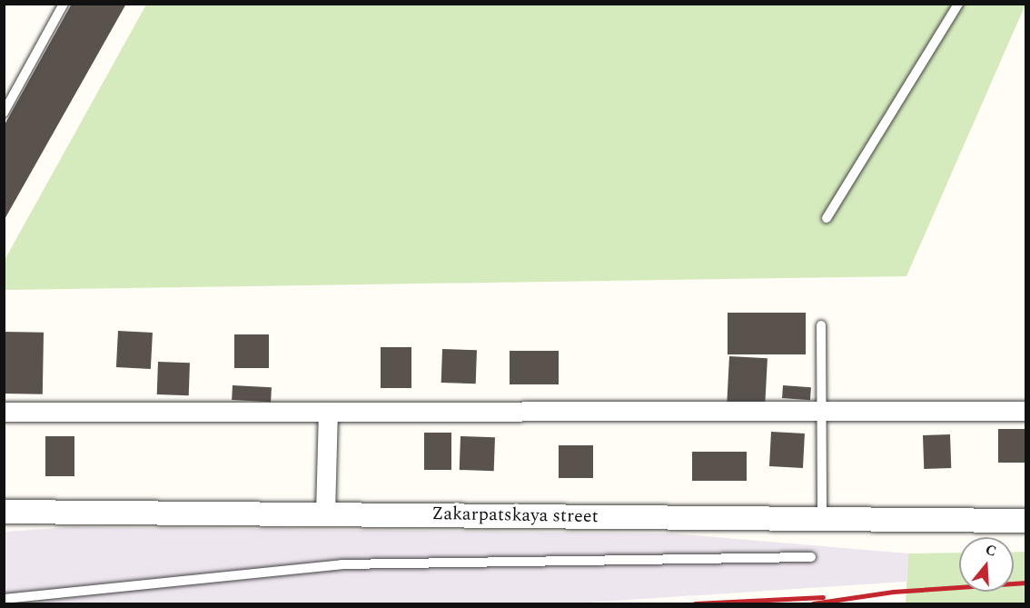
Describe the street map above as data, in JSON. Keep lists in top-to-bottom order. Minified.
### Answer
{"streets":{"street":["Zakarpatskaya street"]},"north":"top"}
